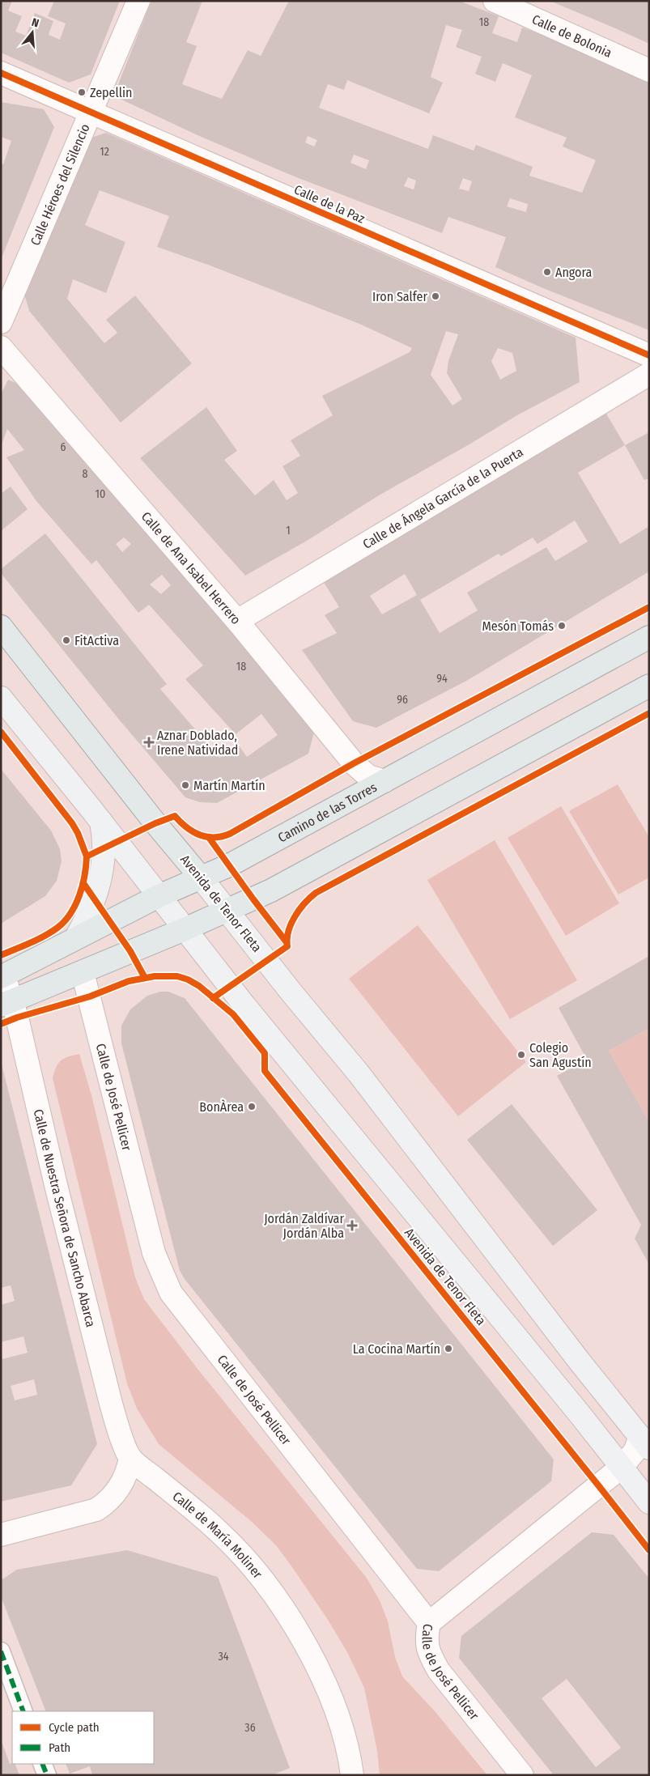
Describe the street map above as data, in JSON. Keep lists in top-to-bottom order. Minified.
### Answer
{"streets":{"main road":["Camino de las Torres","Avenida de Tenor Fleta"],"street":["Calle de Bolonia","Calle Héroes del Silencio","Calle de la Paz","Calle de Ángela García de la Puerta","Calle de Ana Isabel Herrero","Calle de José Pellicer","Calle de Nuestra Señora de Sancho Abarca","Calle de María Moliner"]},"crossings":[["Calle Héroes del Silencio","Calle de la Paz"],["Calle de Ángela García de la Puerta","Calle de Ana Isabel Herrero"],["Calle de Ana Isabel Herrero","Camino de las Torres"],["Camino de las Torres","Avenida de Tenor Fleta"],["Camino de las Torres","Calle de Nuestra Señora de Sancho Abarca"],["Calle de Nuestra Señora de Sancho Abarca","Calle de María Moliner"]],"places":{"other":["Zepellin","Angora","Iron Salfer","Mesón Tomás","FitActiva","Martín Martín","Colegio San Agustín","BonÀrea","La Cocina Martín"],"health":["Aznar Doblado, Irene Natividad","Jordán Zaldívar Jordán Alba"]},"house_numbers":["18","12","6","8","10","1","18","94","96","34","36"],"legend":["Cycle path","Path"],"north":"top"}
